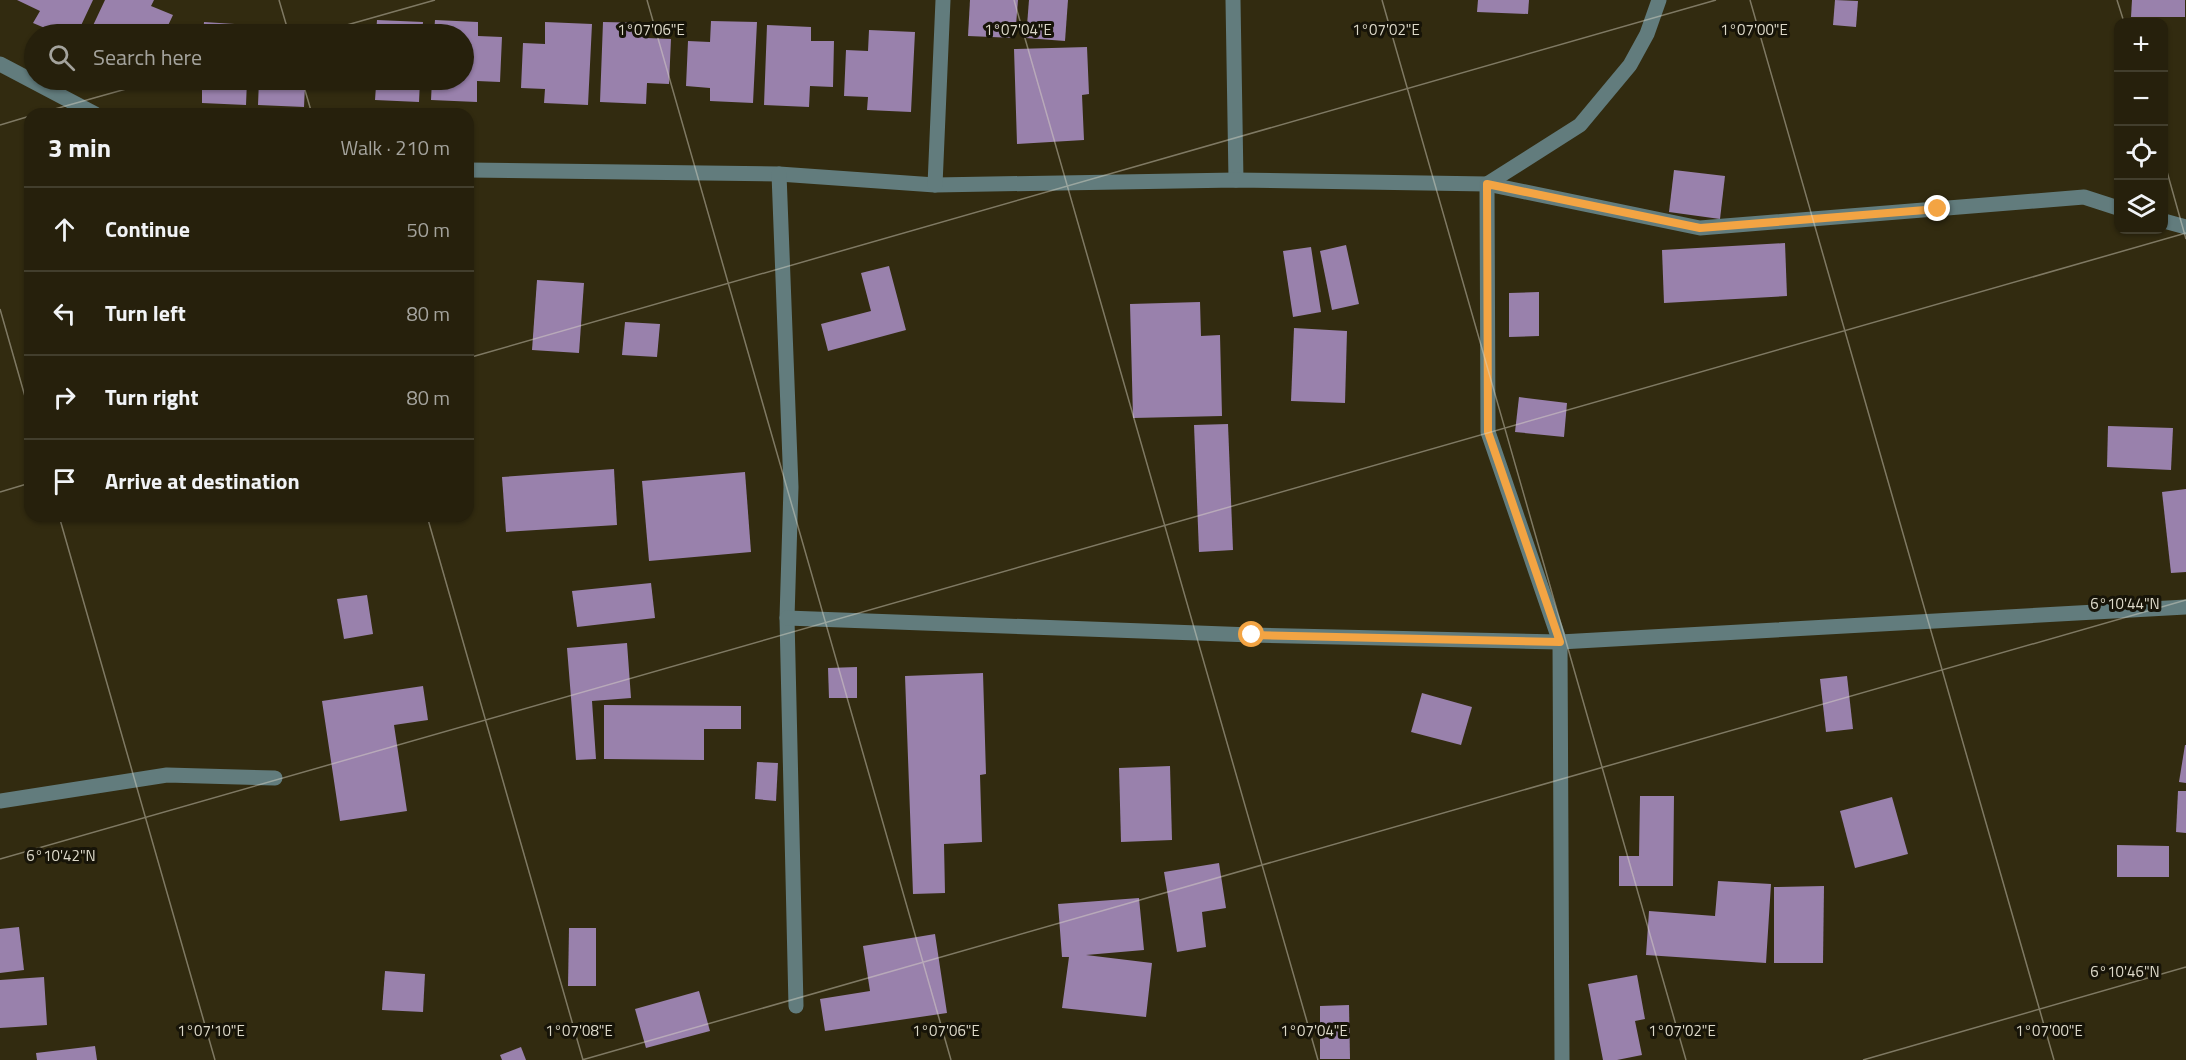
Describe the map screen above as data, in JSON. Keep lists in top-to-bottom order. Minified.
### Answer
{"page":{"map_buttons":["+","−"],"search":"Search here","heading":["3 min","Walk · 210 m"],"list":[["Continue","50 m"],["Turn left","80 m"],["Turn right","80 m"],"Arrive at destination"]},"coordinates":["1°07'06\"E","1°07'04\"E","1°07'02\"E","1°07'00\"E","6°10'44\"N","6°10'42\"N","6°10'46\"N","1°07'10\"E","1°07'08\"E"]}
